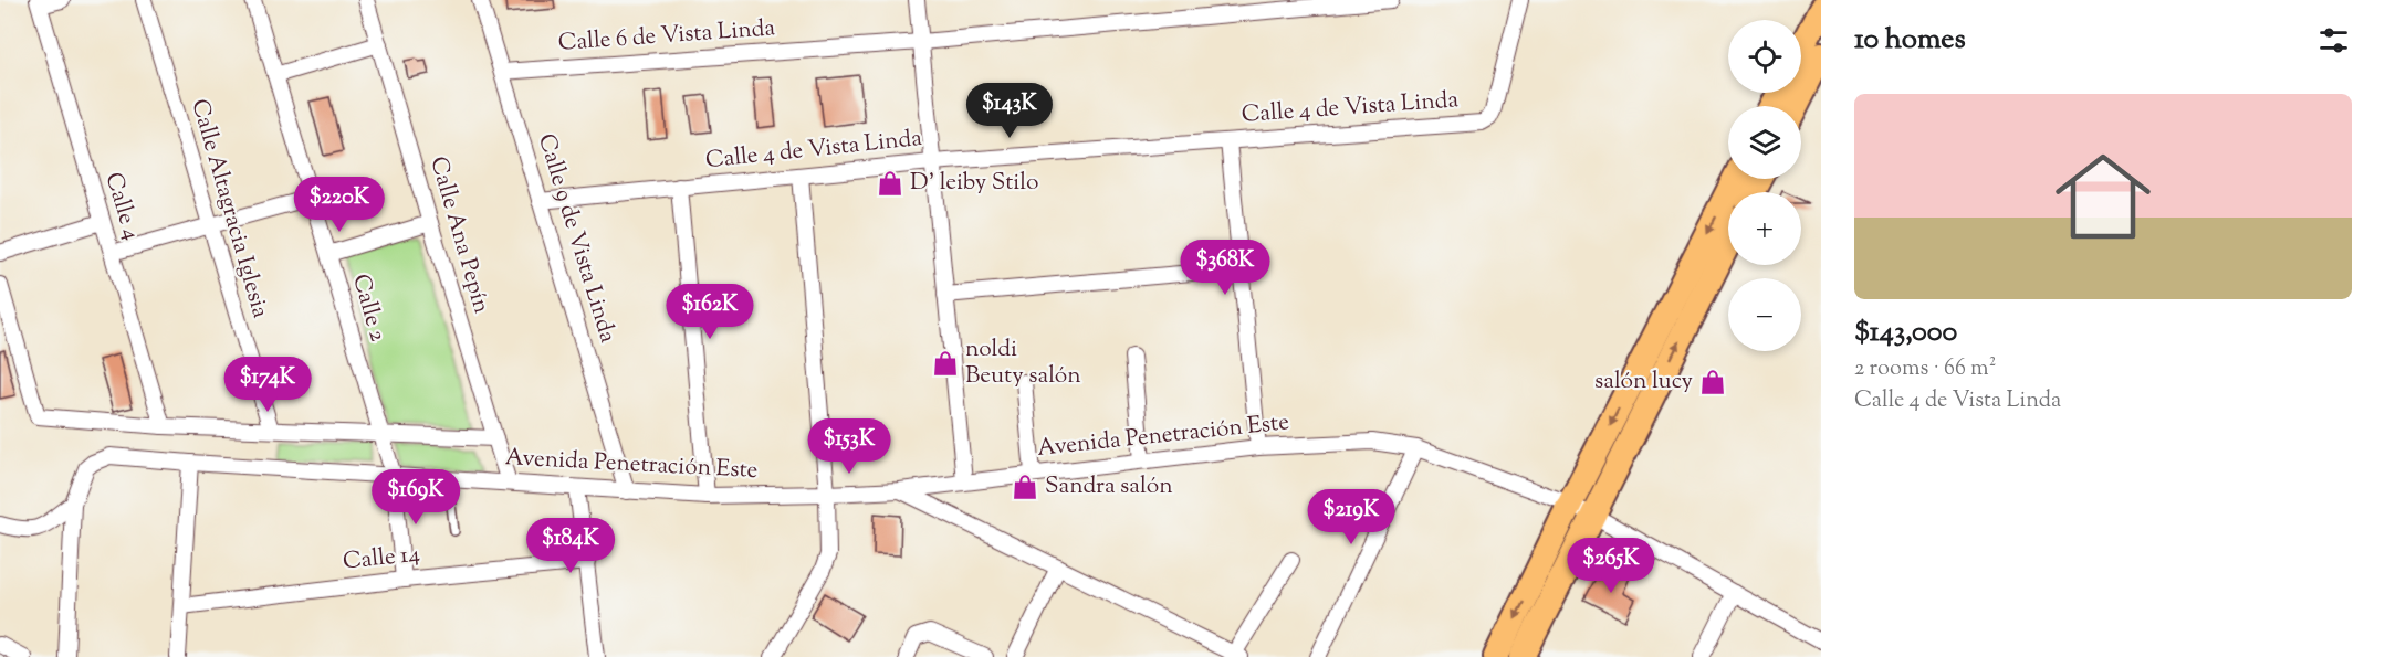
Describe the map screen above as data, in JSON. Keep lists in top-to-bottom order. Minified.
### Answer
{"streets":{"street":["Calle 6 de Vista Linda","Calle 4 de Vista Linda","Calle 4","Calle Altagracia Iglesia","Calle Ana Pepín","Calle 9 de Vista Linda","Calle 2","Avenida Penetración Este","Calle 14"]},"crossings":[["Calle 6 de Vista Linda","Calle 9 de Vista Linda"],["Calle 4 de Vista Linda","Calle 9 de Vista Linda"],["Calle Ana Pepín","Avenida Penetración Este"],["Calle 9 de Vista Linda","Avenida Penetración Este"],["Calle 2","Avenida Penetración Este"],["Calle 2","Calle 14"]],"places":{"shop":["D’ leiby Stilo","noldi Beuty salón","salón lucy","Sandra salón"]},"page":{"heading":"10 homes","map_buttons":["+","−"],"list":[{"name":"$143,000","note":"2 rooms · 66 m² · Calle 4 de Vista Linda"}],"price":["$143K","$220K","$368K","$162K","$174K","$153K","$169K","$219K","$184K","$265K"]}}
